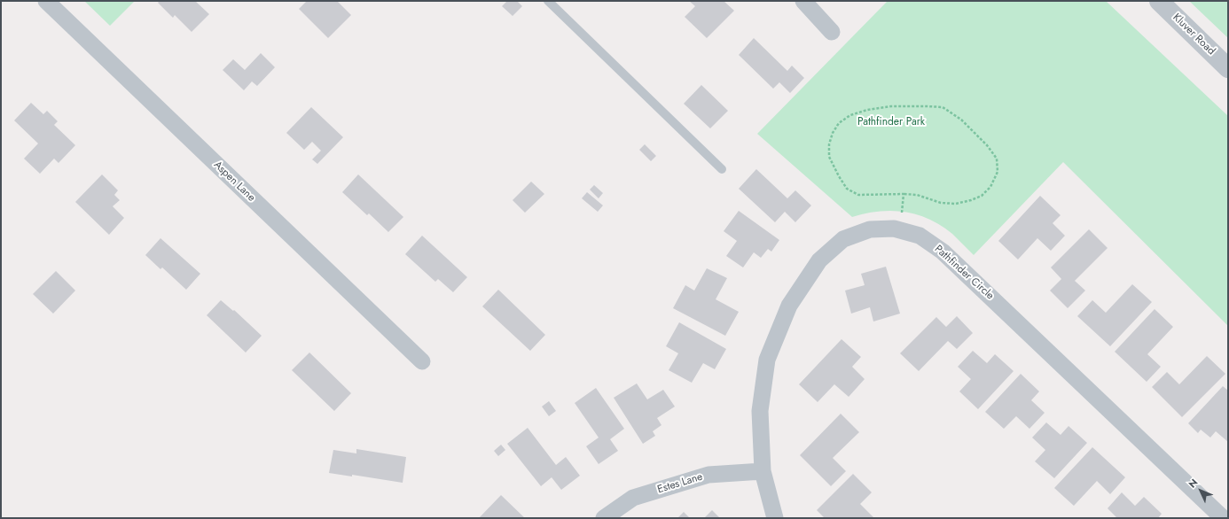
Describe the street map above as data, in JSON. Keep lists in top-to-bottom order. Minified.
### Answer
{"streets":{"street":["Kluver Road","Aspen Lane","Pathfinder Circle","Estes Lane"]},"crossings":[["Pathfinder Circle","Estes Lane"]],"parks":["Pathfinder Park"],"north":"top left"}
